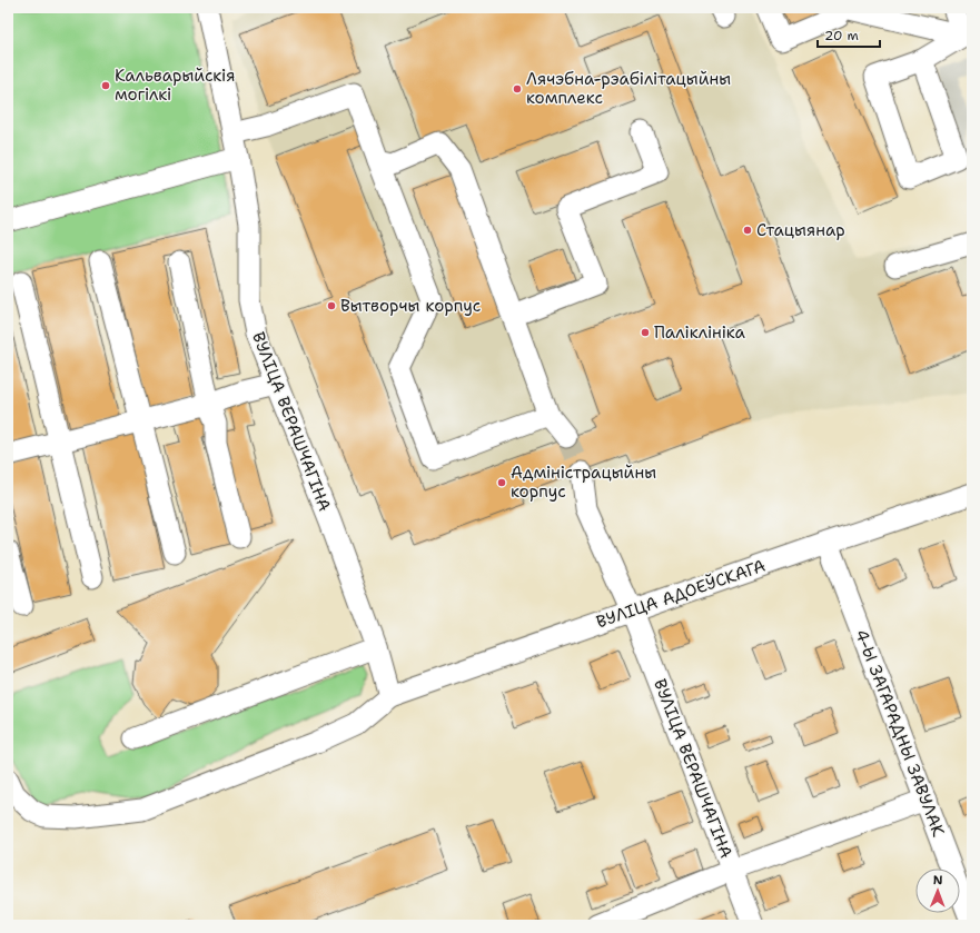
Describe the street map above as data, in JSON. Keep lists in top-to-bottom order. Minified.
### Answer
{"streets":{"street":["ВУЛІЦА ВЕРАШЧАГІНА","ВУЛІЦА АДОЕЎСКАГА","4-Ы ЗАГАРАДНЫ ЗАВУЛАК"]},"crossings":[["ВУЛІЦА ВЕРАШЧАГІНА","ВУЛІЦА АДОЕЎСКАГА"],["ВУЛІЦА АДОЕЎСКАГА","4-Ы ЗАГАРАДНЫ ЗАВУЛАК"]],"places":["Кальварыйскія могілкі","Лячэбна-рэабілітацыйны комплекс","Стацыянар","Вытворчы корпус","Паліклініка","Адміністрацыйны корпус"],"scale_bar":"20 m","north":"top"}
